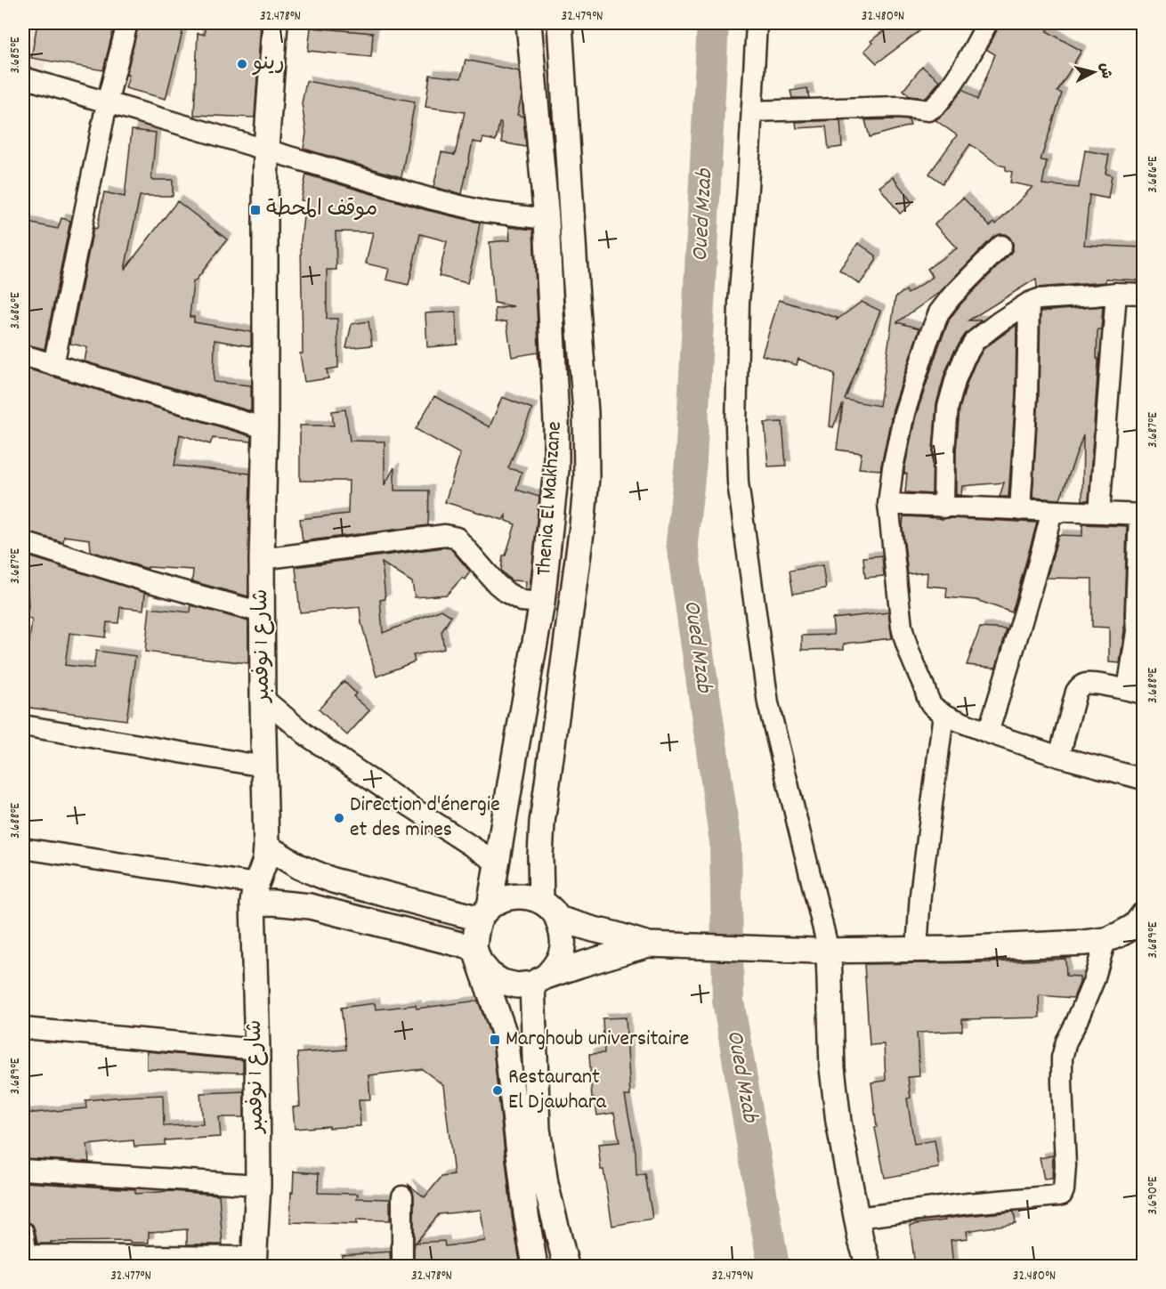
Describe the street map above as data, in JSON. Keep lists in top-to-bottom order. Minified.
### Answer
{"streets":{"main road":["Thenia El Makhzane","شارع 1 نوفمبر"]},"water":["Oued Mzab"],"places":{"other":["رينو","Direction d'énergie et des mines","Restaurant El Djawhara"],"transit":["موقف المحطة","Marghoub universitaire"]},"north":"right","coordinates":["32.478°N","32.479°N","32.480°N","3.685°E","3.686°E","3.687°E","3.688°E","3.689°E","3.690°E","32.477°N"]}
